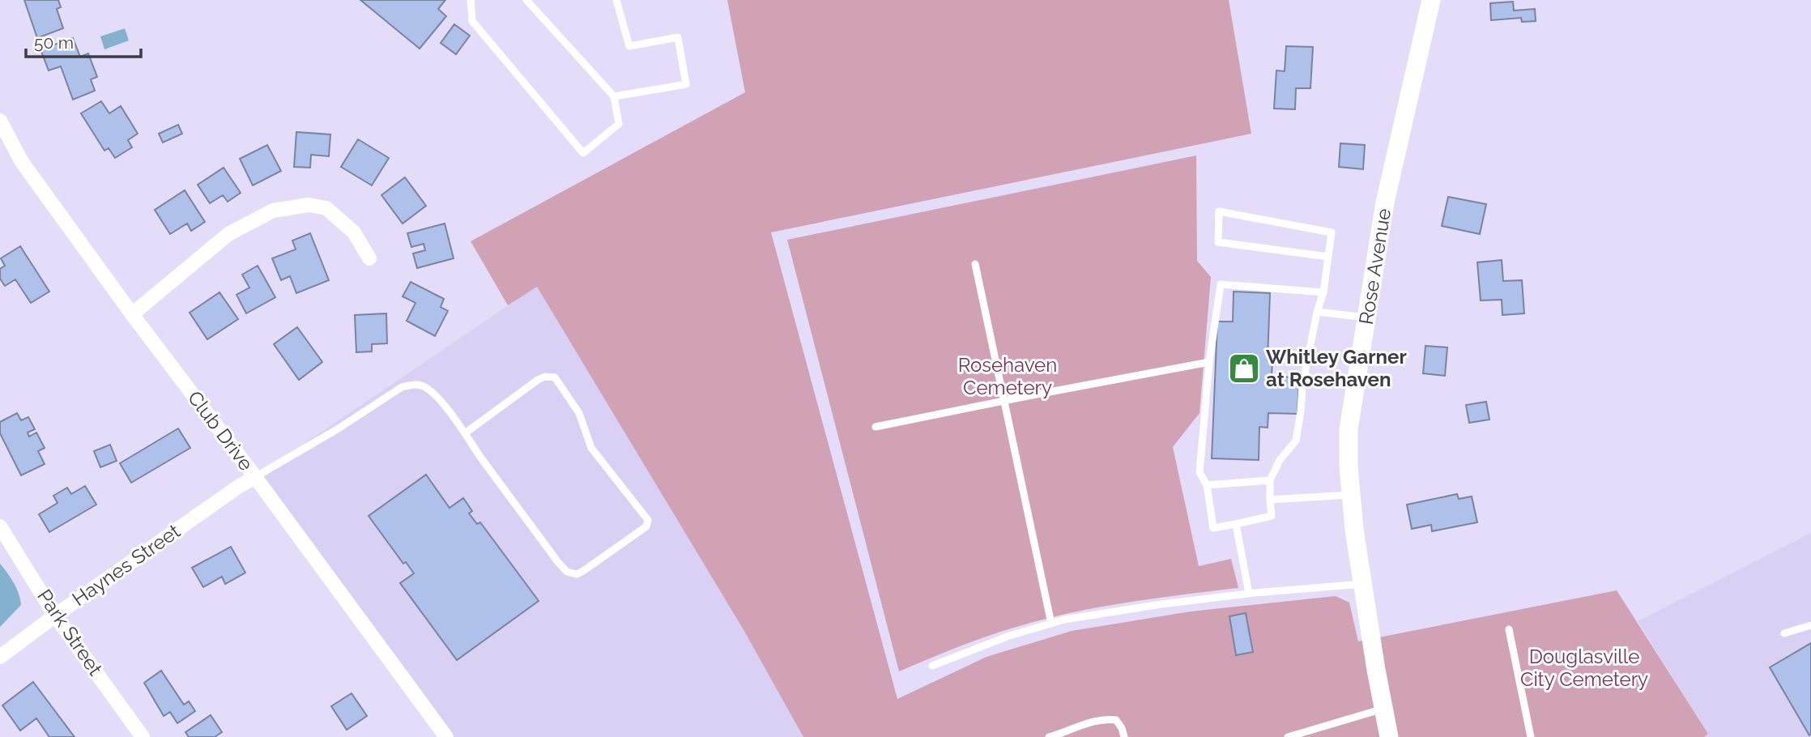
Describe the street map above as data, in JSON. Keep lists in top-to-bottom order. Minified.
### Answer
{"streets":{"street":["Rose Avenue","Club Drive","Haynes Street","Park Street"]},"crossings":[["Club Drive","Haynes Street"],["Haynes Street","Park Street"]],"parks":["Rosehaven Cemetery","Douglasville City Cemetery"],"places":{"shop":["Whitley Garner at Rosehaven"]},"scale_bar":"50 m"}
